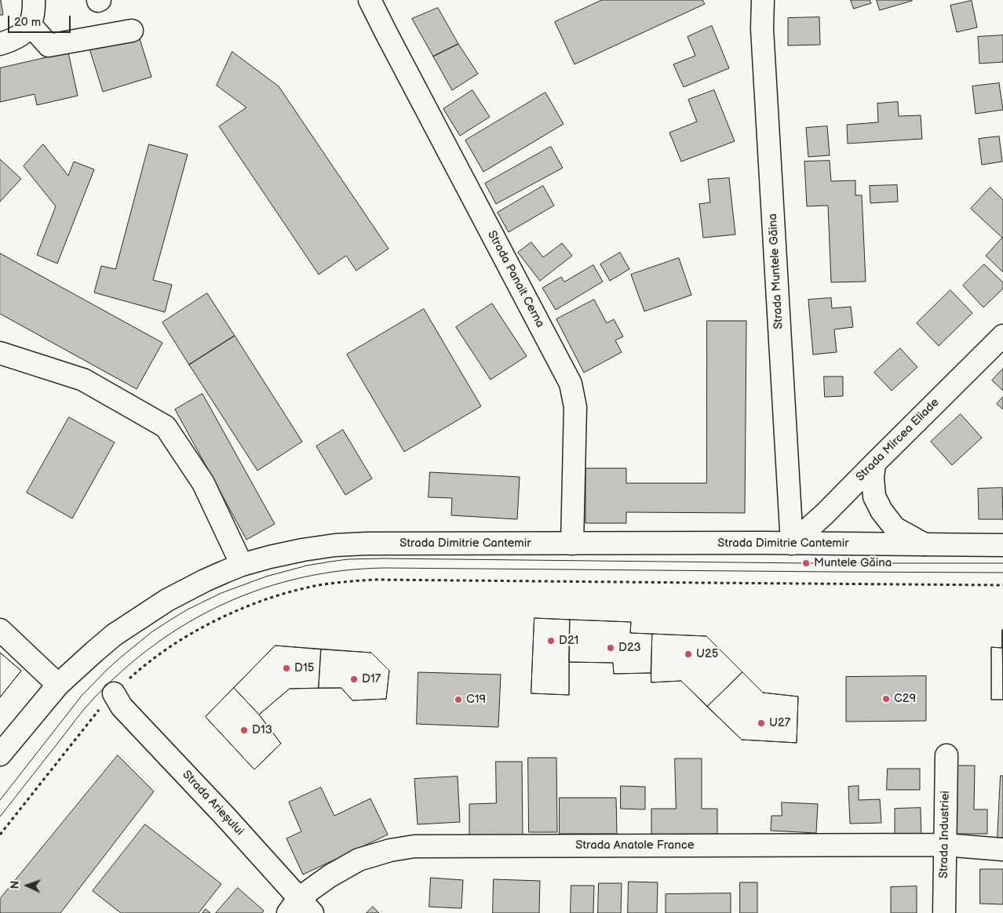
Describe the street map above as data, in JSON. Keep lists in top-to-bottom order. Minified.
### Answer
{"streets":{"street":["Strada Muntele Găina","Strada Panait Cerna","Strada Mircea Eliade","Strada Dimitrie Cantemir","Strada Arieșului","Strada Industriei","Strada Anatole France"]},"crossings":[["Strada Muntele Găina","Strada Mircea Eliade"],["Strada Muntele Găina","Strada Dimitrie Cantemir"],["Strada Panait Cerna","Strada Dimitrie Cantemir"],["Strada Mircea Eliade","Strada Dimitrie Cantemir"],["Strada Arieșului","Strada Anatole France"],["Strada Industriei","Strada Anatole France"]],"places":["Muntele Găina","D21","D23","U25","D15","D17","C29","C19","U27","D13"],"scale_bar":"20 m","north":"left"}
